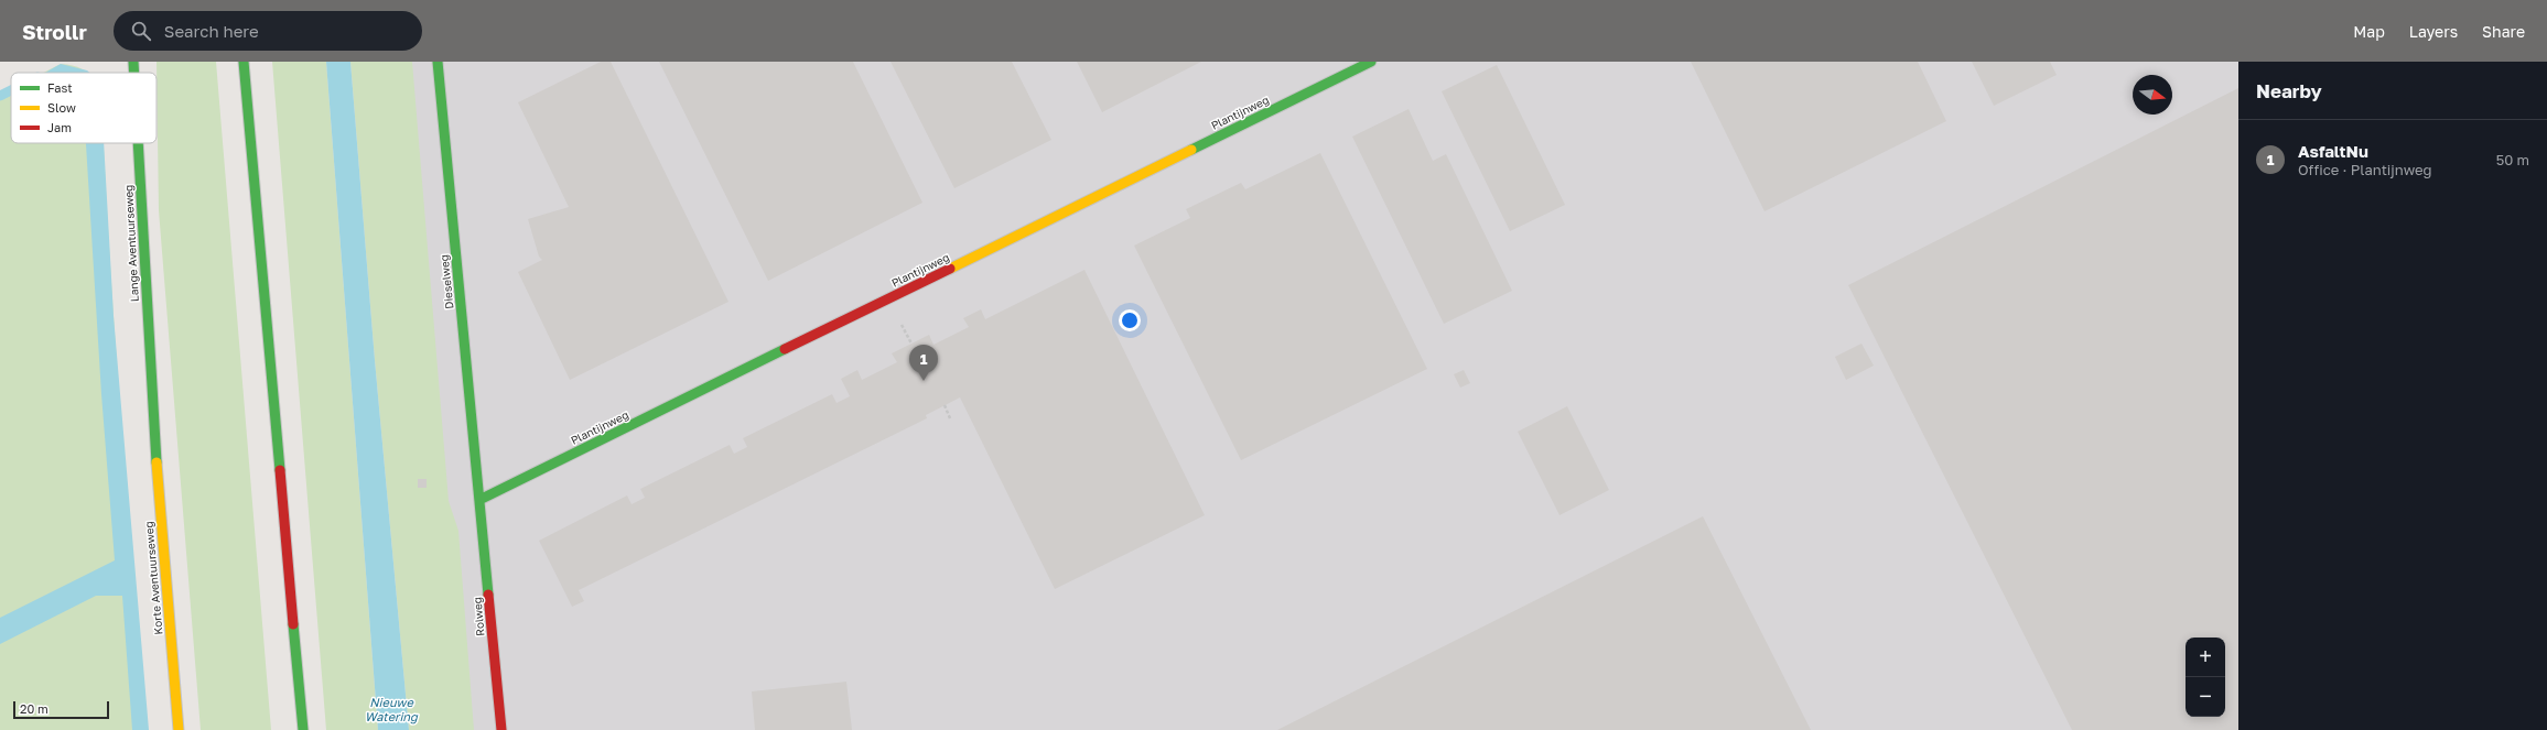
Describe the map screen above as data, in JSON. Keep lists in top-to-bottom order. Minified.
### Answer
{"streets":{"street":["Plantijnweg","Lange Aventuurseweg","Dieselweg","Korte Aventuurseweg","Rolweg"]},"crossings":[["Plantijnweg","Dieselweg"],["Plantijnweg","Rolweg"],["Lange Aventuurseweg","Korte Aventuurseweg"],["Dieselweg","Rolweg"]],"water":["Nieuwe Watering"],"legend":["Fast","Slow","Jam"],"scale_bar":"20 m","north":"right","page":{"header":"Strollr","search":"Search here","nav":["Map","Layers","Share"],"heading":"Nearby","list":[{"mark":"1","name":"AsfaltNu","note":"Office · Plantijnweg","value":"50 m"}],"pins":"1","map_buttons":["+","−"],"scale":"20 m"}}
